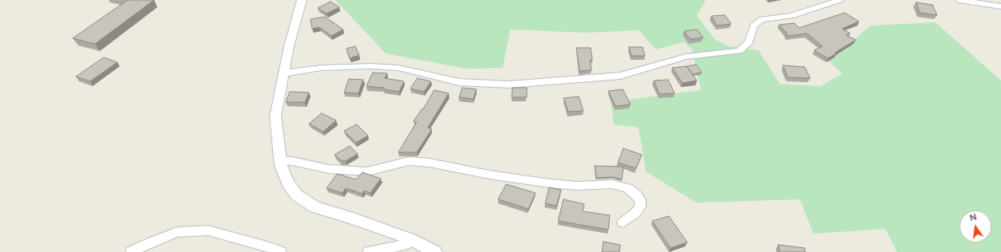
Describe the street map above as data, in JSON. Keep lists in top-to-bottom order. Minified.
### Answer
{"north":"top"}
